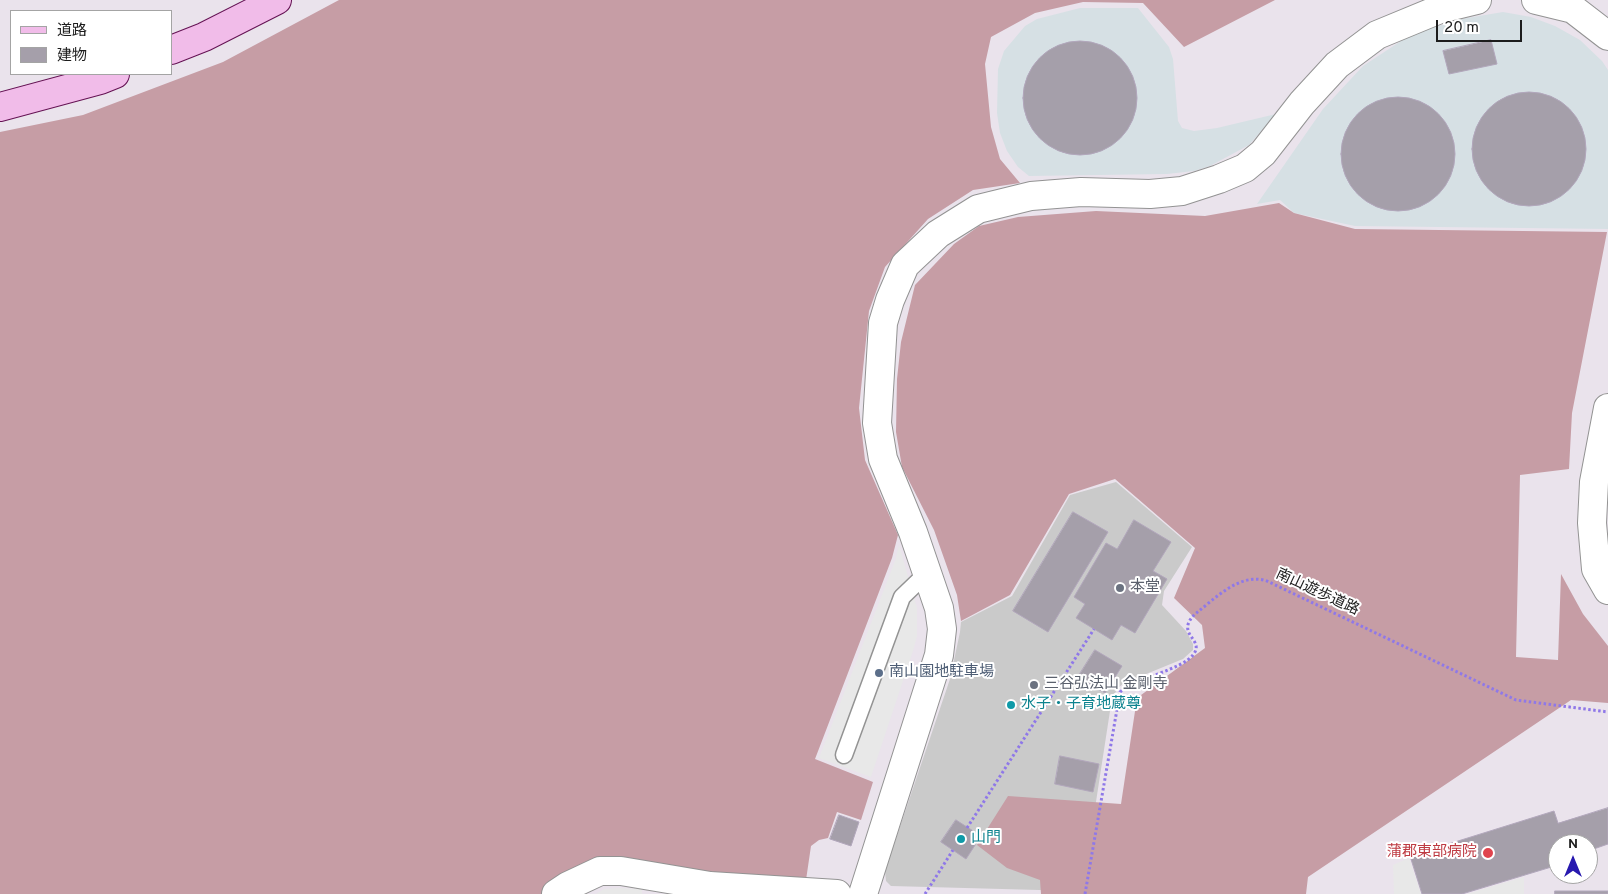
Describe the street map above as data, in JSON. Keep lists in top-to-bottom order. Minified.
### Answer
{"streets":{"path":["南山遊歩道路"]},"places":["本堂","南山園地駐車場","三谷弘法山 金剛寺","水子・子育地蔵尊","山門","蒲郡東部病院"],"legend":["道路","建物"],"scale_bar":"20 m","north":"top"}
